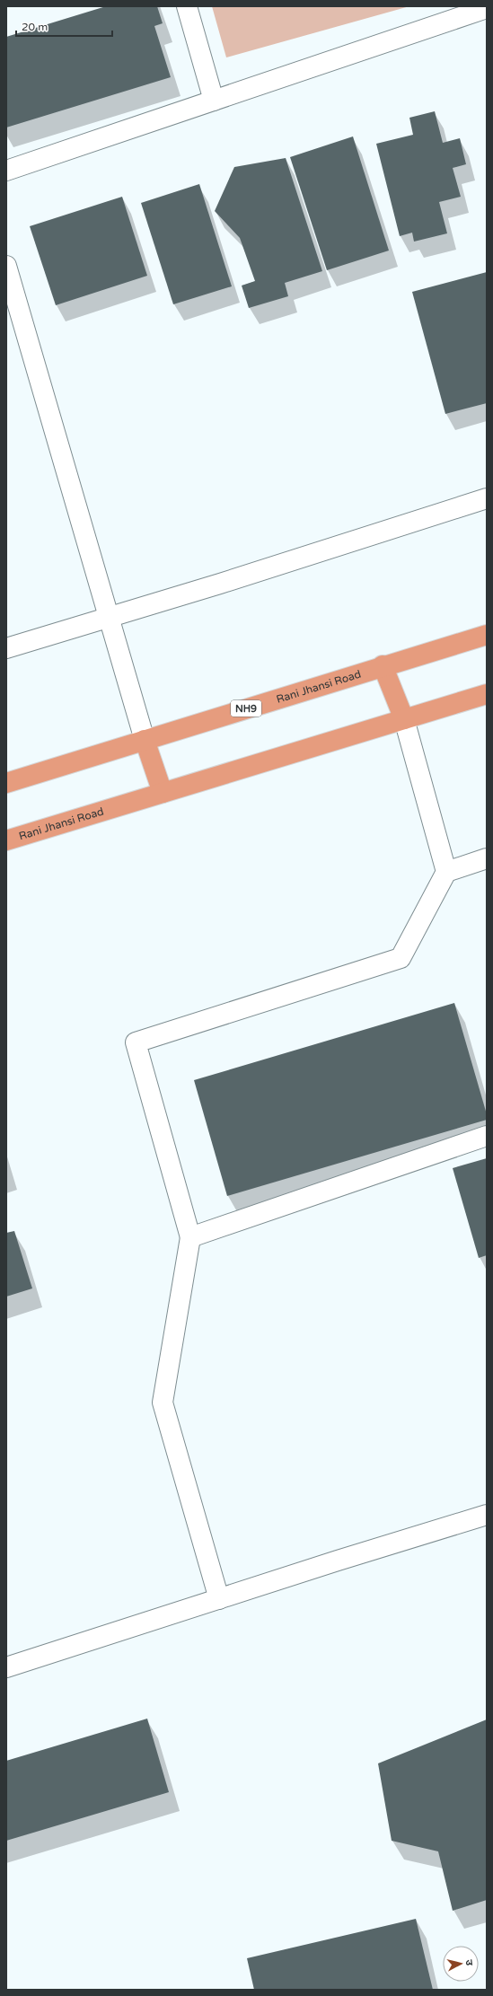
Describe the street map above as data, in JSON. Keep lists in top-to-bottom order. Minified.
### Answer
{"streets":{"highway":["Rani Jhansi Road","NH9"]},"scale_bar":"20 m","north":"right"}
